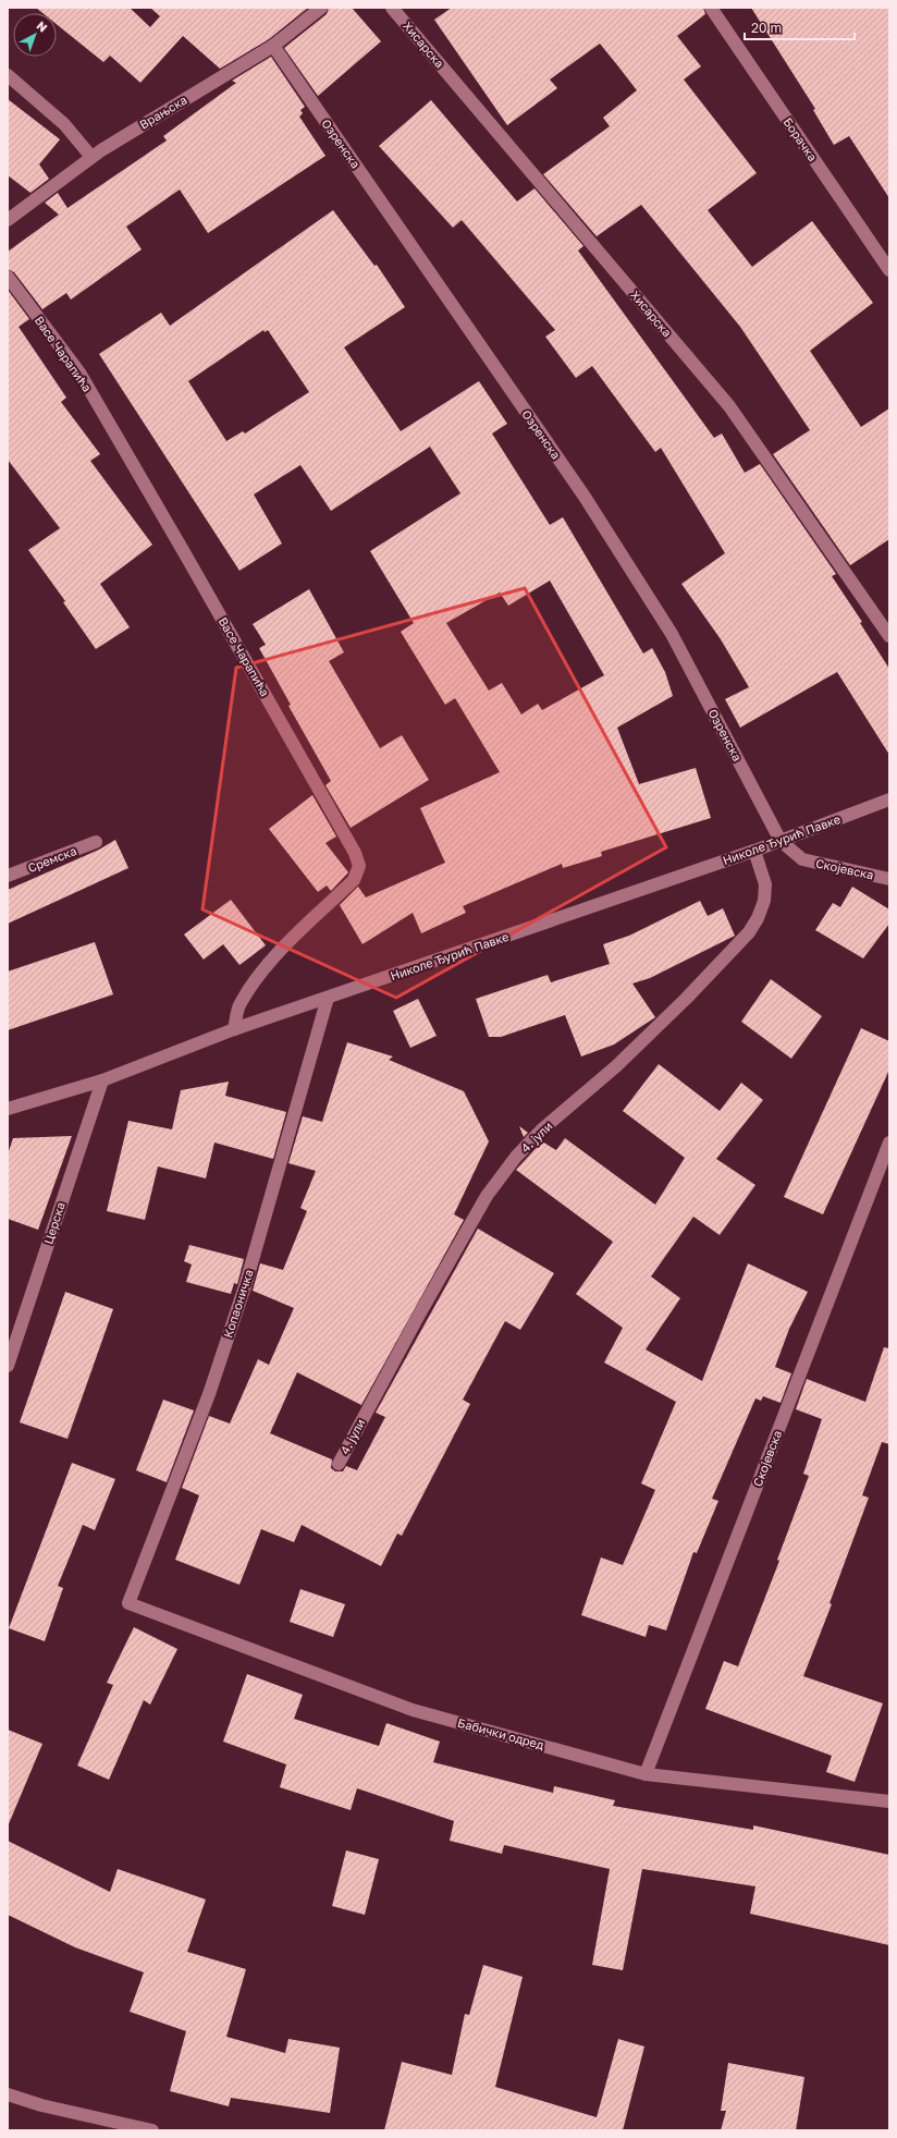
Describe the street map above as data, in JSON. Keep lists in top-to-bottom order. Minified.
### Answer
{"streets":{"street":["Хисарска","Врањска","Борачка","Озренска","Васе Чарапића","Николе Ђурић Павке","Сремска","Скојевска","4. јули","Церска","Копаоничка","Бабички одред"]},"crossings":[["Врањска","Озренска"],["Озренска","Николе Ђурић Павке"],["Озренска","Скојевска"],["Васе Чарапића","Николе Ђурић Павке"],["Николе Ђурић Павке","Скојевска"],["Николе Ђурић Павке","4. јули"],["Николе Ђурић Павке","Церска"],["Николе Ђурић Павке","Копаоничка"],["Скојевска","Бабички одред"],["Копаоничка","Бабички одред"]],"scale_bar":"20 m","north":"top right"}
